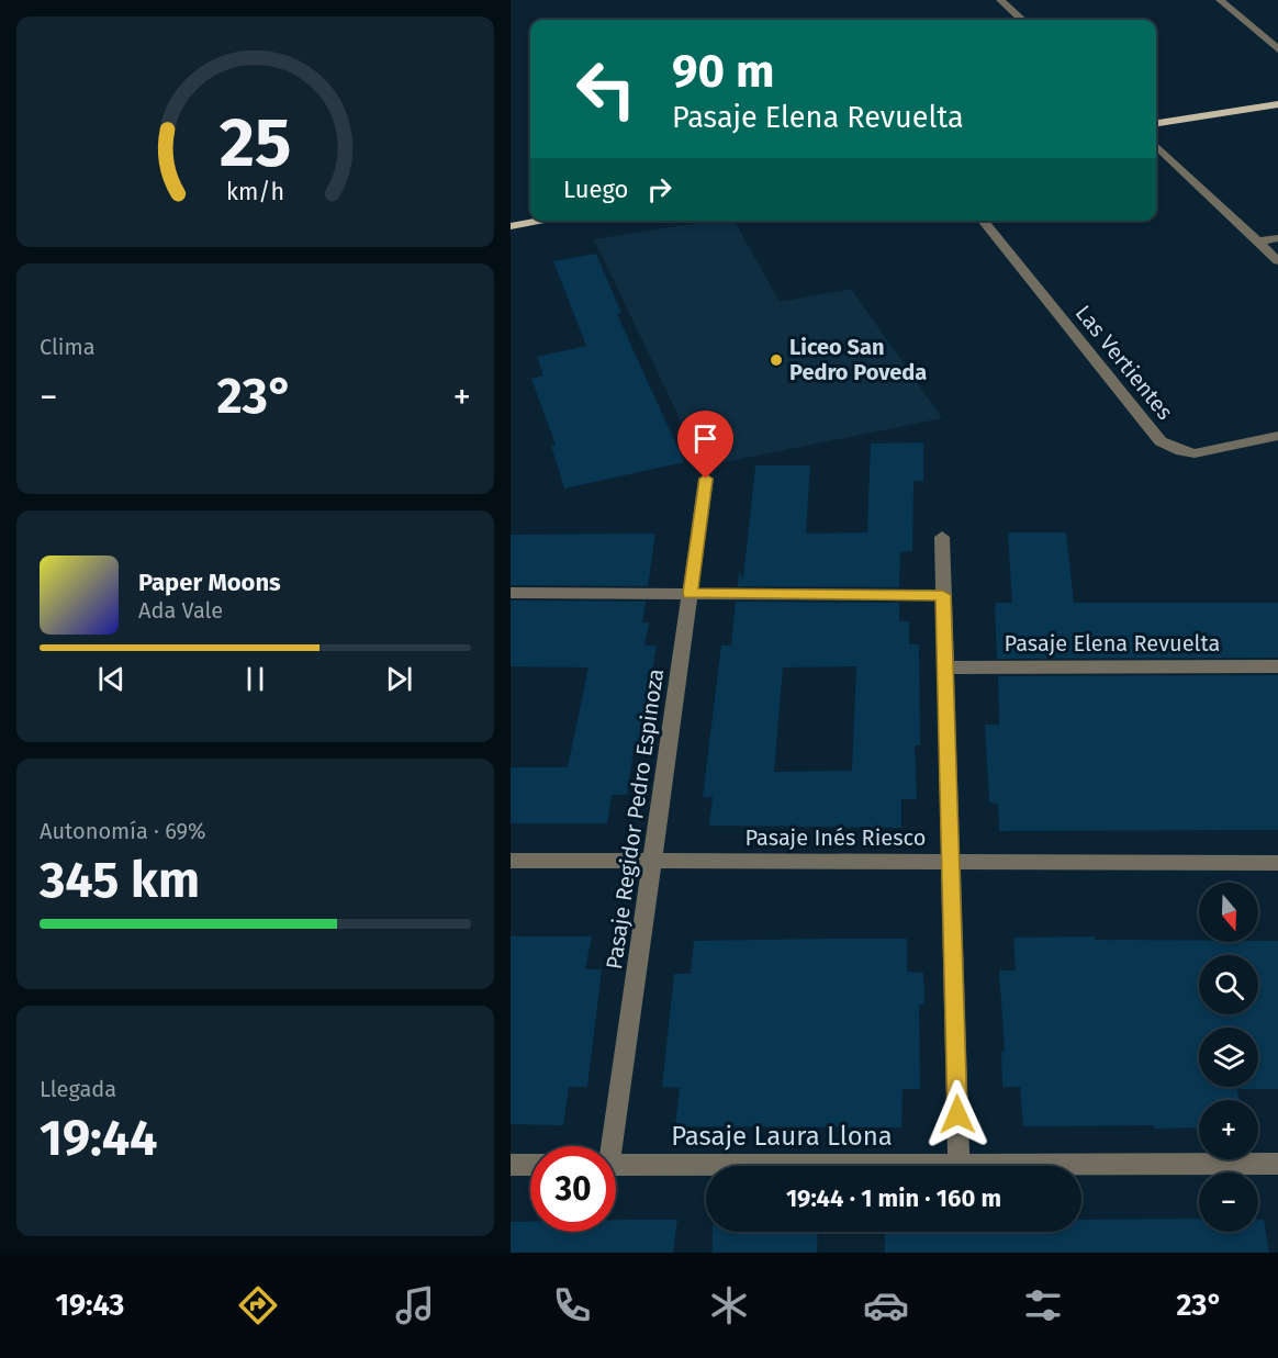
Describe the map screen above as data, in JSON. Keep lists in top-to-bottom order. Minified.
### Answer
{"streets":{"street":["Las Vertientes","Pasaje Elena Revuelta","Pasaje Regidor Pedro Espinoza","Pasaje Inés Riesco","Pasaje Laura Llona"]},"crossings":[["Pasaje Regidor Pedro Espinoza","Pasaje Inés Riesco"]],"places":["Liceo San Pedro Poveda"],"north":"bottom","page":{"turn":["90 m","Pasaje Elena Revuelta"],"then":"Luego","tile":["Clima",["Autonomía · 69%","345 km"],["Llegada","19:44"]],"heat":["−","23°","+"],"song":["Paper Moons","Ada Vale"],"map_buttons":["+","−"],"limit":"30","trip":"19:44 · 1 min · 160 m","tabs":["19:43","23°"],"gauge":["25","km/h"]}}
